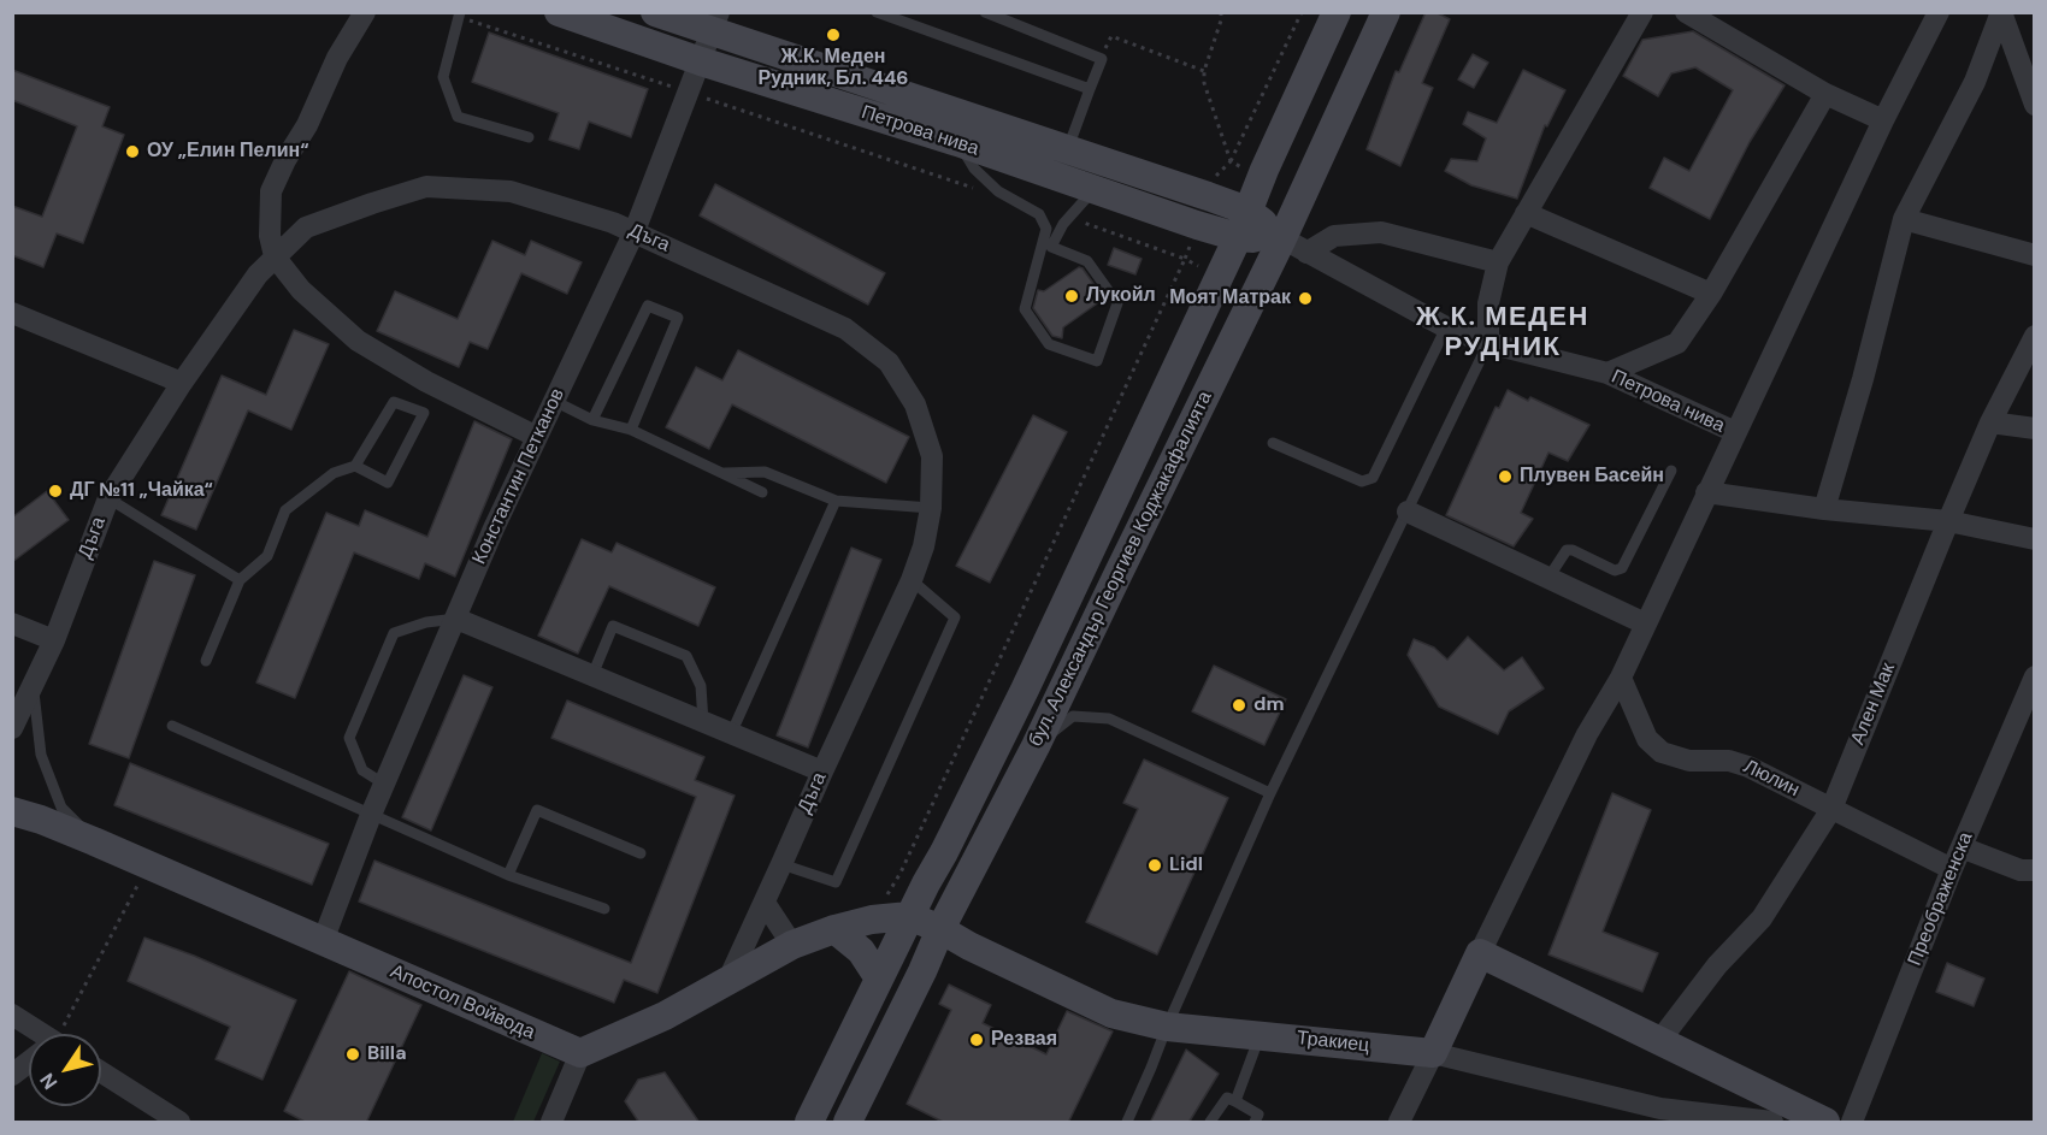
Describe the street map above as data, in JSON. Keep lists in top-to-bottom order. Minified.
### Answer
{"streets":{"street":["Петрова нива","Дъга","Константин Петканов","бул. Александър Георгиев Коджакафалията","Ален Мак","Люлин","Преображенска","Апостол Войвода","Тракиец"]},"crossings":[["Петрова нива","Константин Петканов"],["Петрова нива","бул. Александър Георгиев Коджакафалията"],["Дъга","Константин Петканов"],["Константин Петканов","Апостол Войвода"],["бул. Александър Георгиев Коджакафалията","Тракиец"],["Ален Мак","Люлин"],["Люлин","Преображенска"]],"districts":["Ж.К. МЕДЕН РУДНИК"],"places":["Ж.К. Меден Рудник, Бл. 446","ОУ „Елин Пелин“","Лукойл","Моят Матрак","Плувен Басейн","ДГ №11 „Чайка“","dm","Lidl","Резвая","Billa"],"north":"bottom left"}
